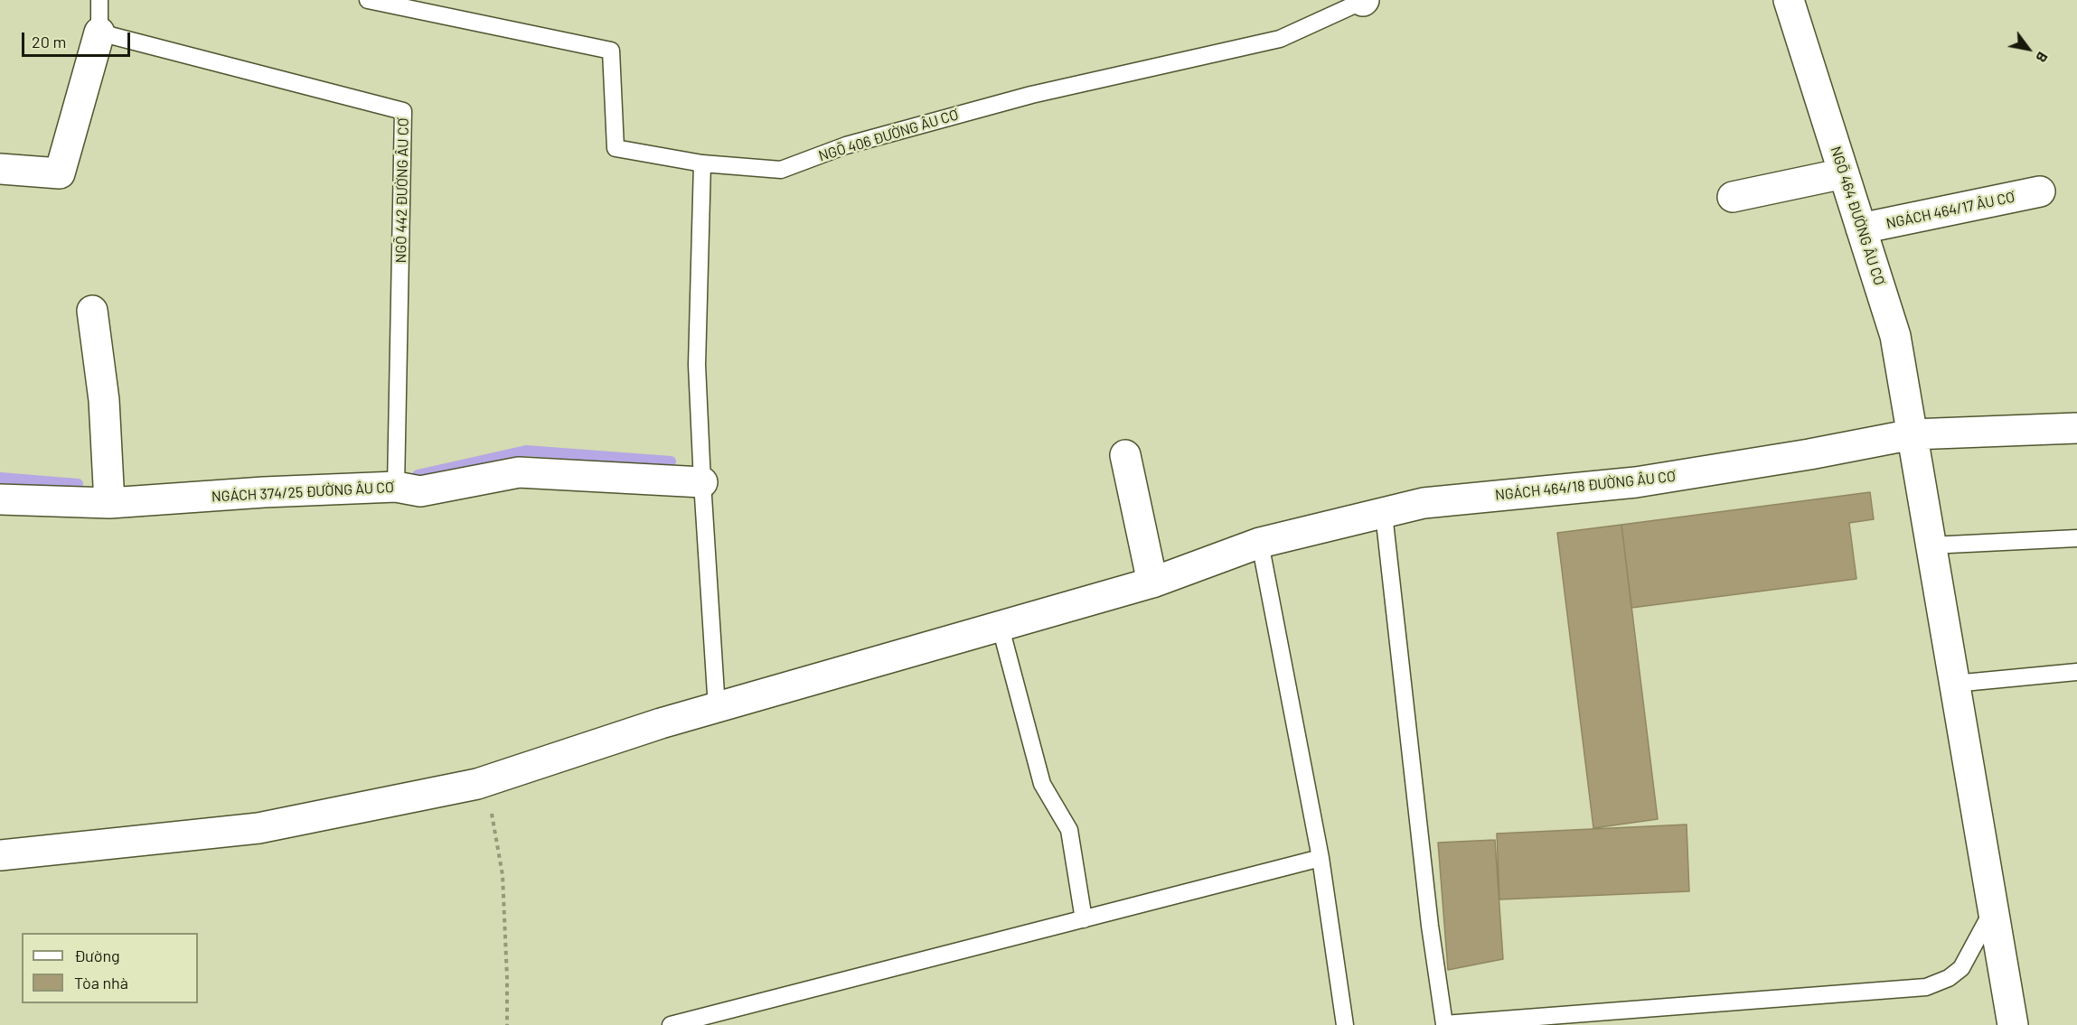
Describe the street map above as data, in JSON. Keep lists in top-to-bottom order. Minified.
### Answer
{"streets":{"street":["NGÁCH 464/17 ÂU CƠ","NGÕ 464 ĐƯỜNG ÂU CƠ","NGÁCH 464/18 ĐƯỜNG ÂU CƠ","NGÁCH 374/25 ĐƯỜNG ÂU CƠ"],"lane":["NGÕ 406 ĐƯỜNG ÂU CƠ","NGÕ 442 ĐƯỜNG ÂU CƠ"]},"crossings":[["NGÕ 442 ĐƯỜNG ÂU CƠ","NGÁCH 374/25 ĐƯỜNG ÂU CƠ"],["NGÁCH 464/17 ÂU CƠ","NGÕ 464 ĐƯỜNG ÂU CƠ"],["NGÕ 464 ĐƯỜNG ÂU CƠ","NGÁCH 464/18 ĐƯỜNG ÂU CƠ"]],"legend":["Đường","Tòa nhà"],"scale_bar":"20 m","north":"bottom right"}
